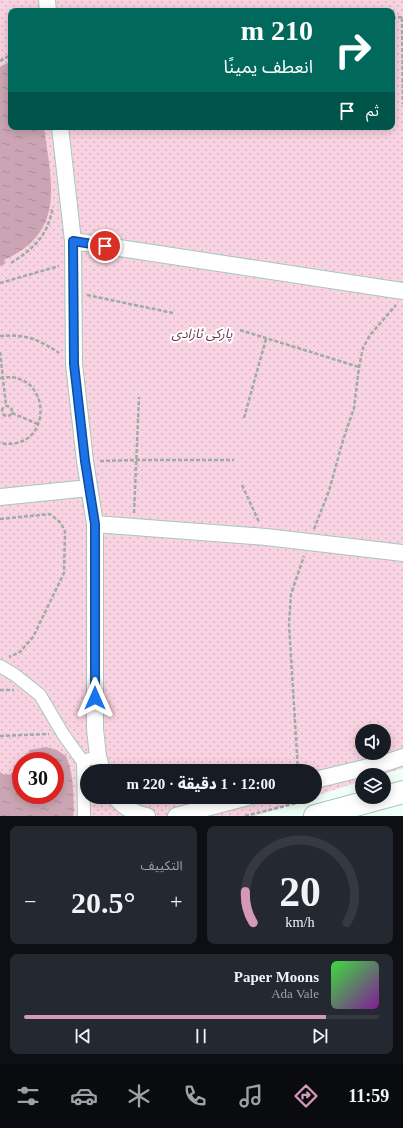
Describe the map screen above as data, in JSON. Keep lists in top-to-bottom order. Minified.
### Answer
{"parks":["پارکی ئازادی"],"page":{"turn":["210 m","انعطف يمينًا"],"then":"ثم","limit":"30","trip":"12:00 · 1 دقيقة · 220 m","tile":"التكييف","heat":["−","20.5°","+"],"song":["Paper Moons","Ada Vale"],"tabs":"11:59","gauge":["20","km/h"]}}
